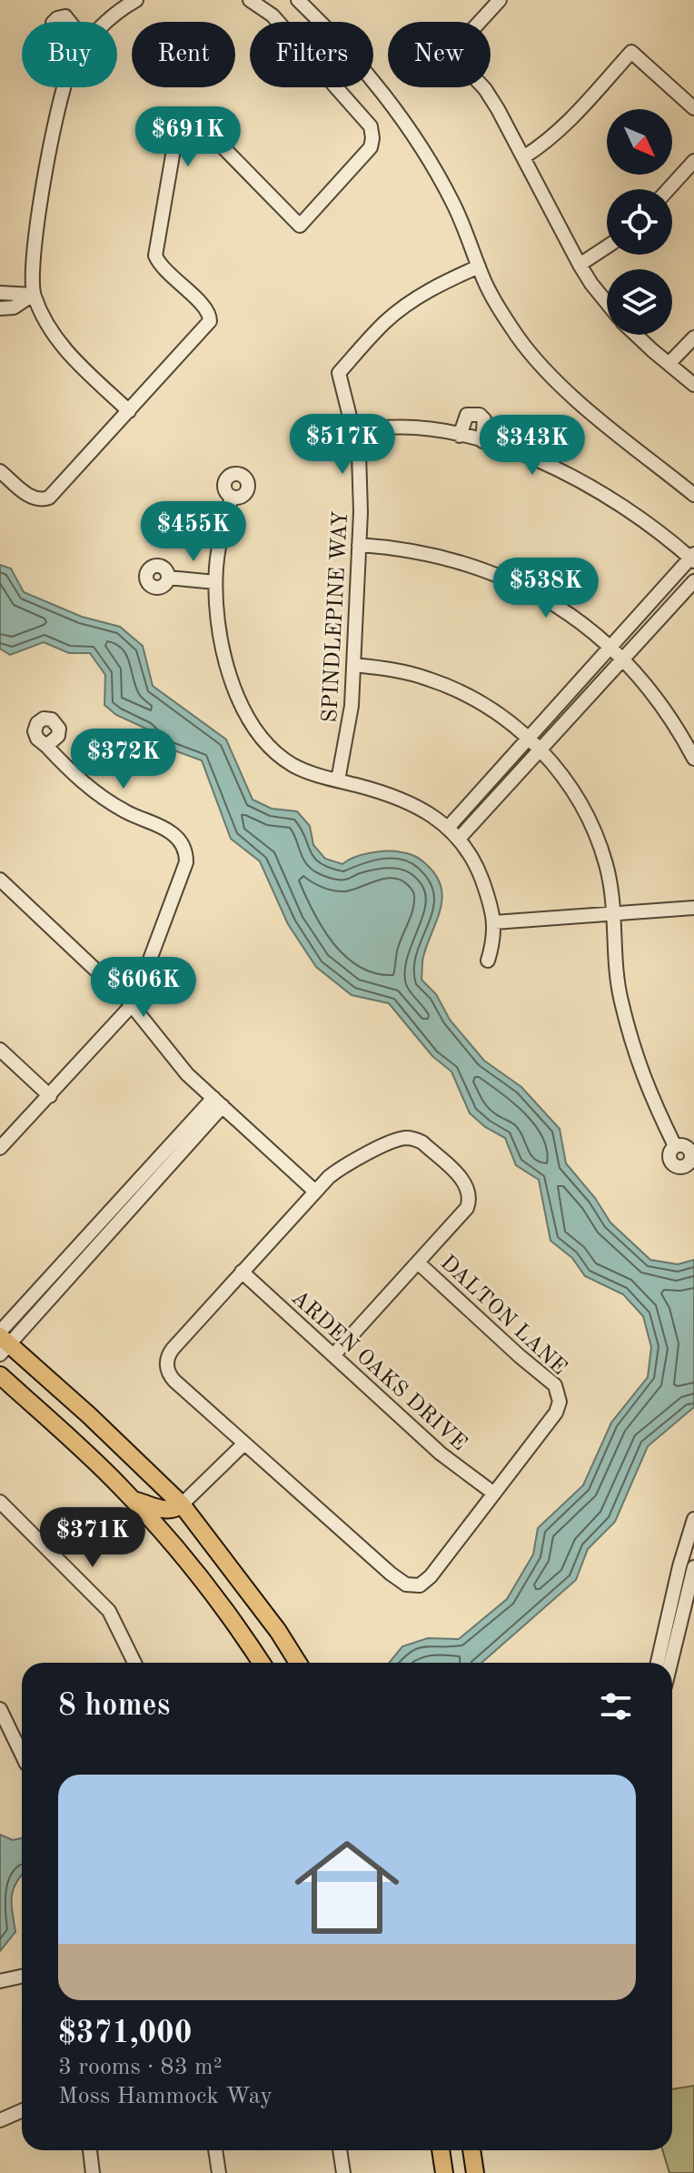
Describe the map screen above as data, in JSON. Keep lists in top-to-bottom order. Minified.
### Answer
{"streets":{"street":["SPINDLEPINE WAY","DALTON LANE","ARDEN OAKS DRIVE"]},"crossings":[["DALTON LANE","ARDEN OAKS DRIVE"]],"north":"bottom right","page":{"chip":["Buy","Rent","Filters","New"],"price":["$691K","$517K","$343K","$455K","$538K","$372K","$606K","$371K"],"heading":"8 homes","list":[{"name":"$371,000","note":"3 rooms · 83 m² · Moss Hammock Way"}]}}
